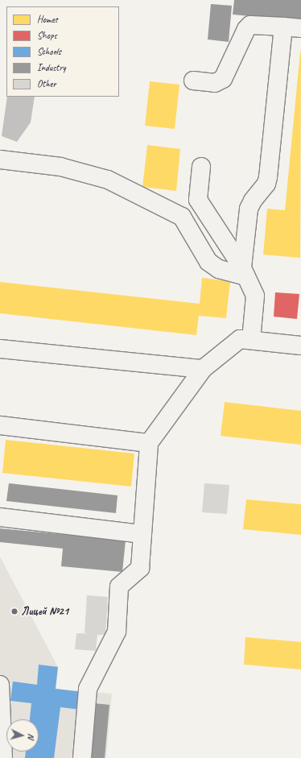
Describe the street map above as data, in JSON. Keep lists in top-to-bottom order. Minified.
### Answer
{"places":["Лицей №21"],"legend":["Homes","Shops","Schools","Industry","Other"],"north":"right"}
